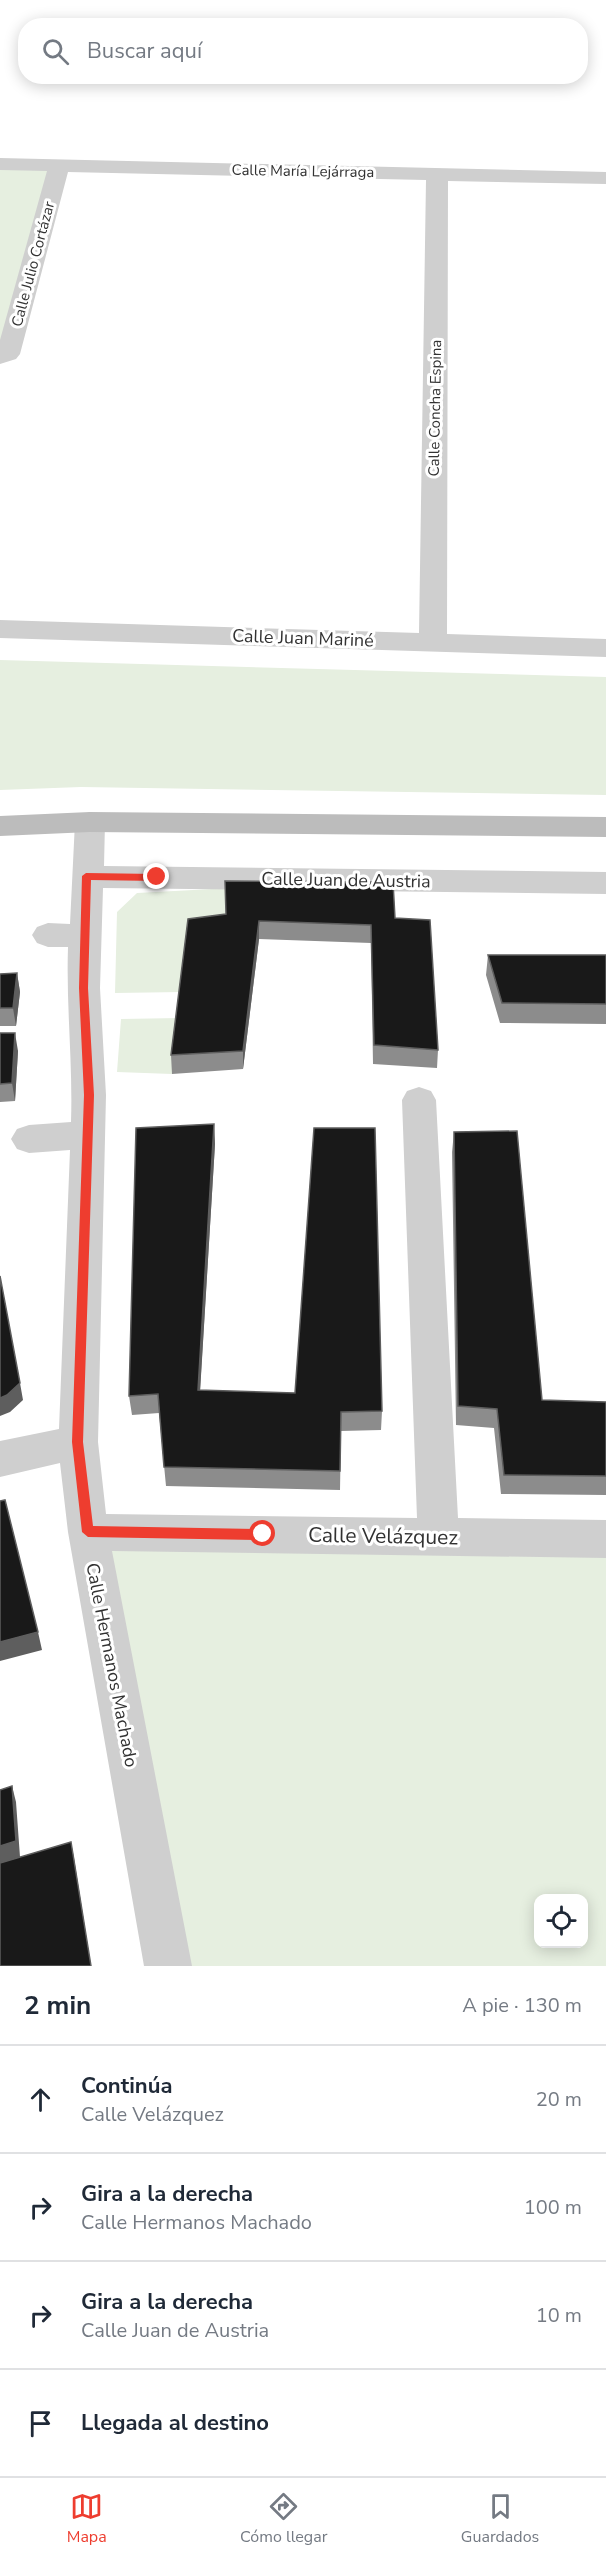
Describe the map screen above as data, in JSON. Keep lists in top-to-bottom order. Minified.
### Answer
{"streets":{"street":["Calle María Lejárraga","Calle Julio Cortázar","Calle Concha Espina","Calle Juan Mariné","Calle Juan de Austria","Calle Velázquez","Calle Hermanos Machado"]},"crossings":[["Calle María Lejárraga","Calle Julio Cortázar"],["Calle María Lejárraga","Calle Concha Espina"],["Calle Concha Espina","Calle Juan Mariné"],["Calle Juan de Austria","Calle Hermanos Machado"],["Calle Velázquez","Calle Hermanos Machado"]],"page":{"search":"Buscar aquí","heading":["2 min","A pie · 130 m"],"list":[["Continúa","Calle Velázquez","20 m"],["Gira a la derecha","Calle Hermanos Machado","100 m"],["Gira a la derecha","Calle Juan de Austria","10 m"],"Llegada al destino"],"nav":["Mapa","Cómo llegar","Guardados"]}}
